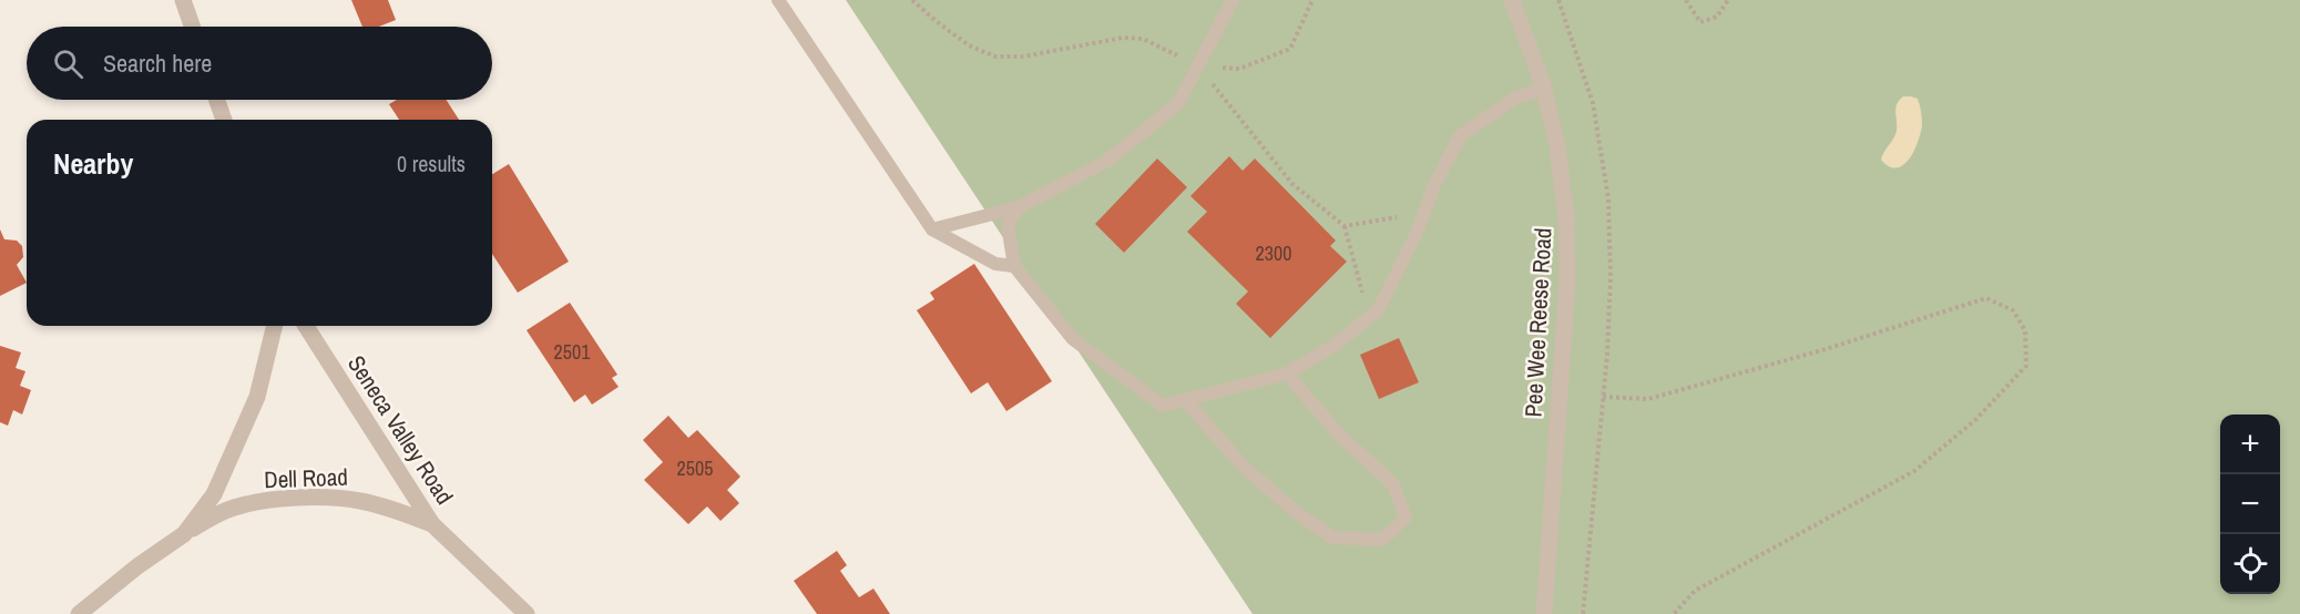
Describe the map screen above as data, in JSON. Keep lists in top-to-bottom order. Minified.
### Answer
{"streets":{"street":["Pee Wee Reese Road","Seneca Valley Road","Dell Road"]},"crossings":[["Seneca Valley Road","Dell Road"]],"house_numbers":["2300","2501","2505"],"page":{"search":"Search here","heading":["Nearby","0 results"],"map_buttons":["+","−"]}}
